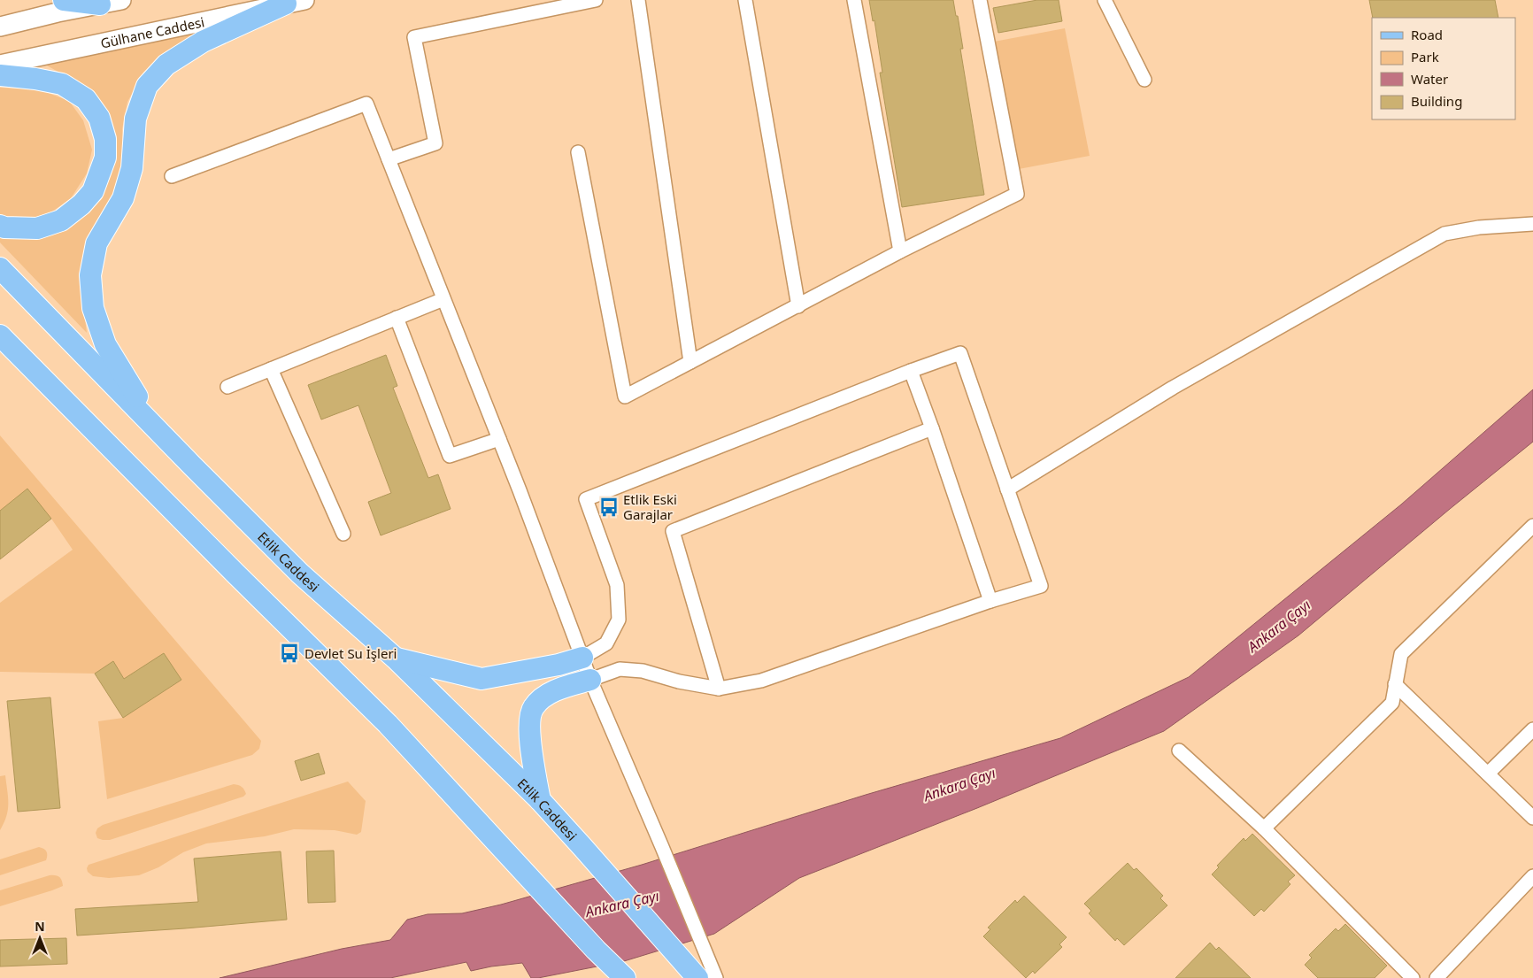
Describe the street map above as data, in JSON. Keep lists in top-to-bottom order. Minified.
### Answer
{"streets":{"main road":["Gülhane Caddesi","Etlik Caddesi"]},"water":["Ankara Çayı"],"places":{"bus stop":["Etlik Eski Garajlar","Devlet Su İşleri"]},"legend":["Road","Park","Water","Building"],"north":"top"}
